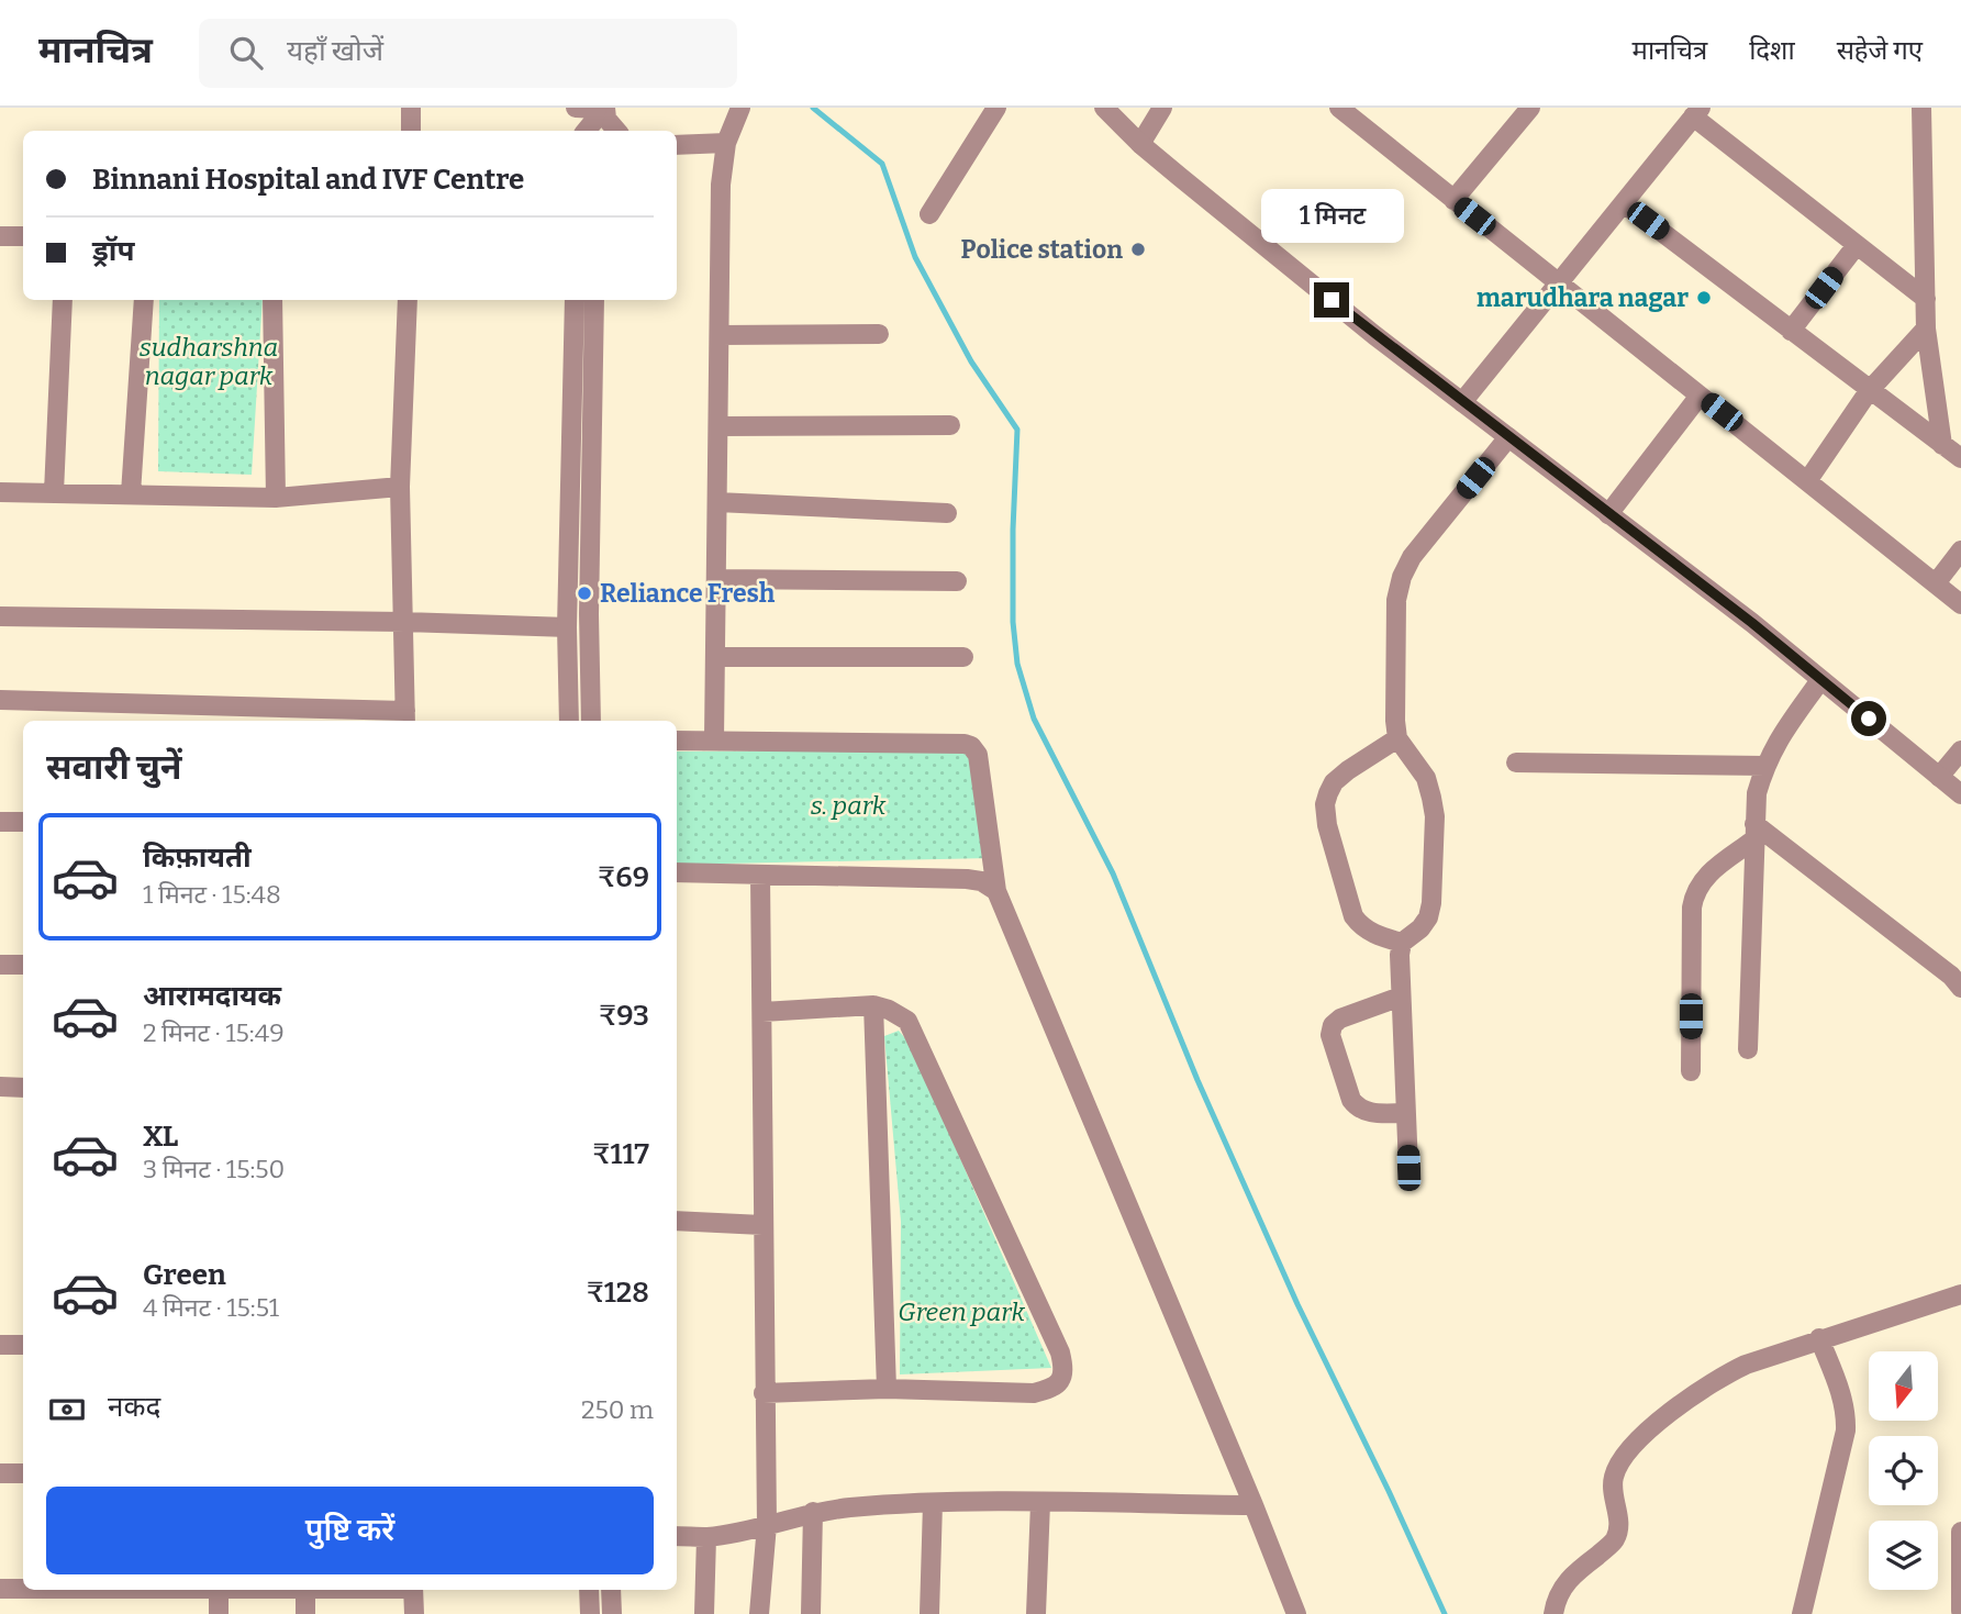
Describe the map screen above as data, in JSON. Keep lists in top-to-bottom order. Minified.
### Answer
{"parks":["sudharshna nagar park","s. park","Green park"],"places":["Police station","marudhara nagar","Reliance Fresh"],"north":"bottom","page":{"header":"मानचित्र","search":"यहाँ खोजें","nav":["मानचित्र","दिशा","सहेजे गए"],"banner":["Binnani Hospital and IVF Centre","ड्रॉप"],"bubble":"1 मिनट","heading":"सवारी चुनें","list":[{"name":"किफ़ायती","note":"1 मिनट · 15:48","value":"₹69"},{"name":"आरामदायक","note":"2 मिनट · 15:49","value":"₹93"},{"name":"XL","note":"3 मिनट · 15:50","value":"₹117"},{"name":"Green","note":"4 मिनट · 15:51","value":"₹128"}],"pay":["नकद","250 m"],"buttons":"पुष्टि करें"}}
